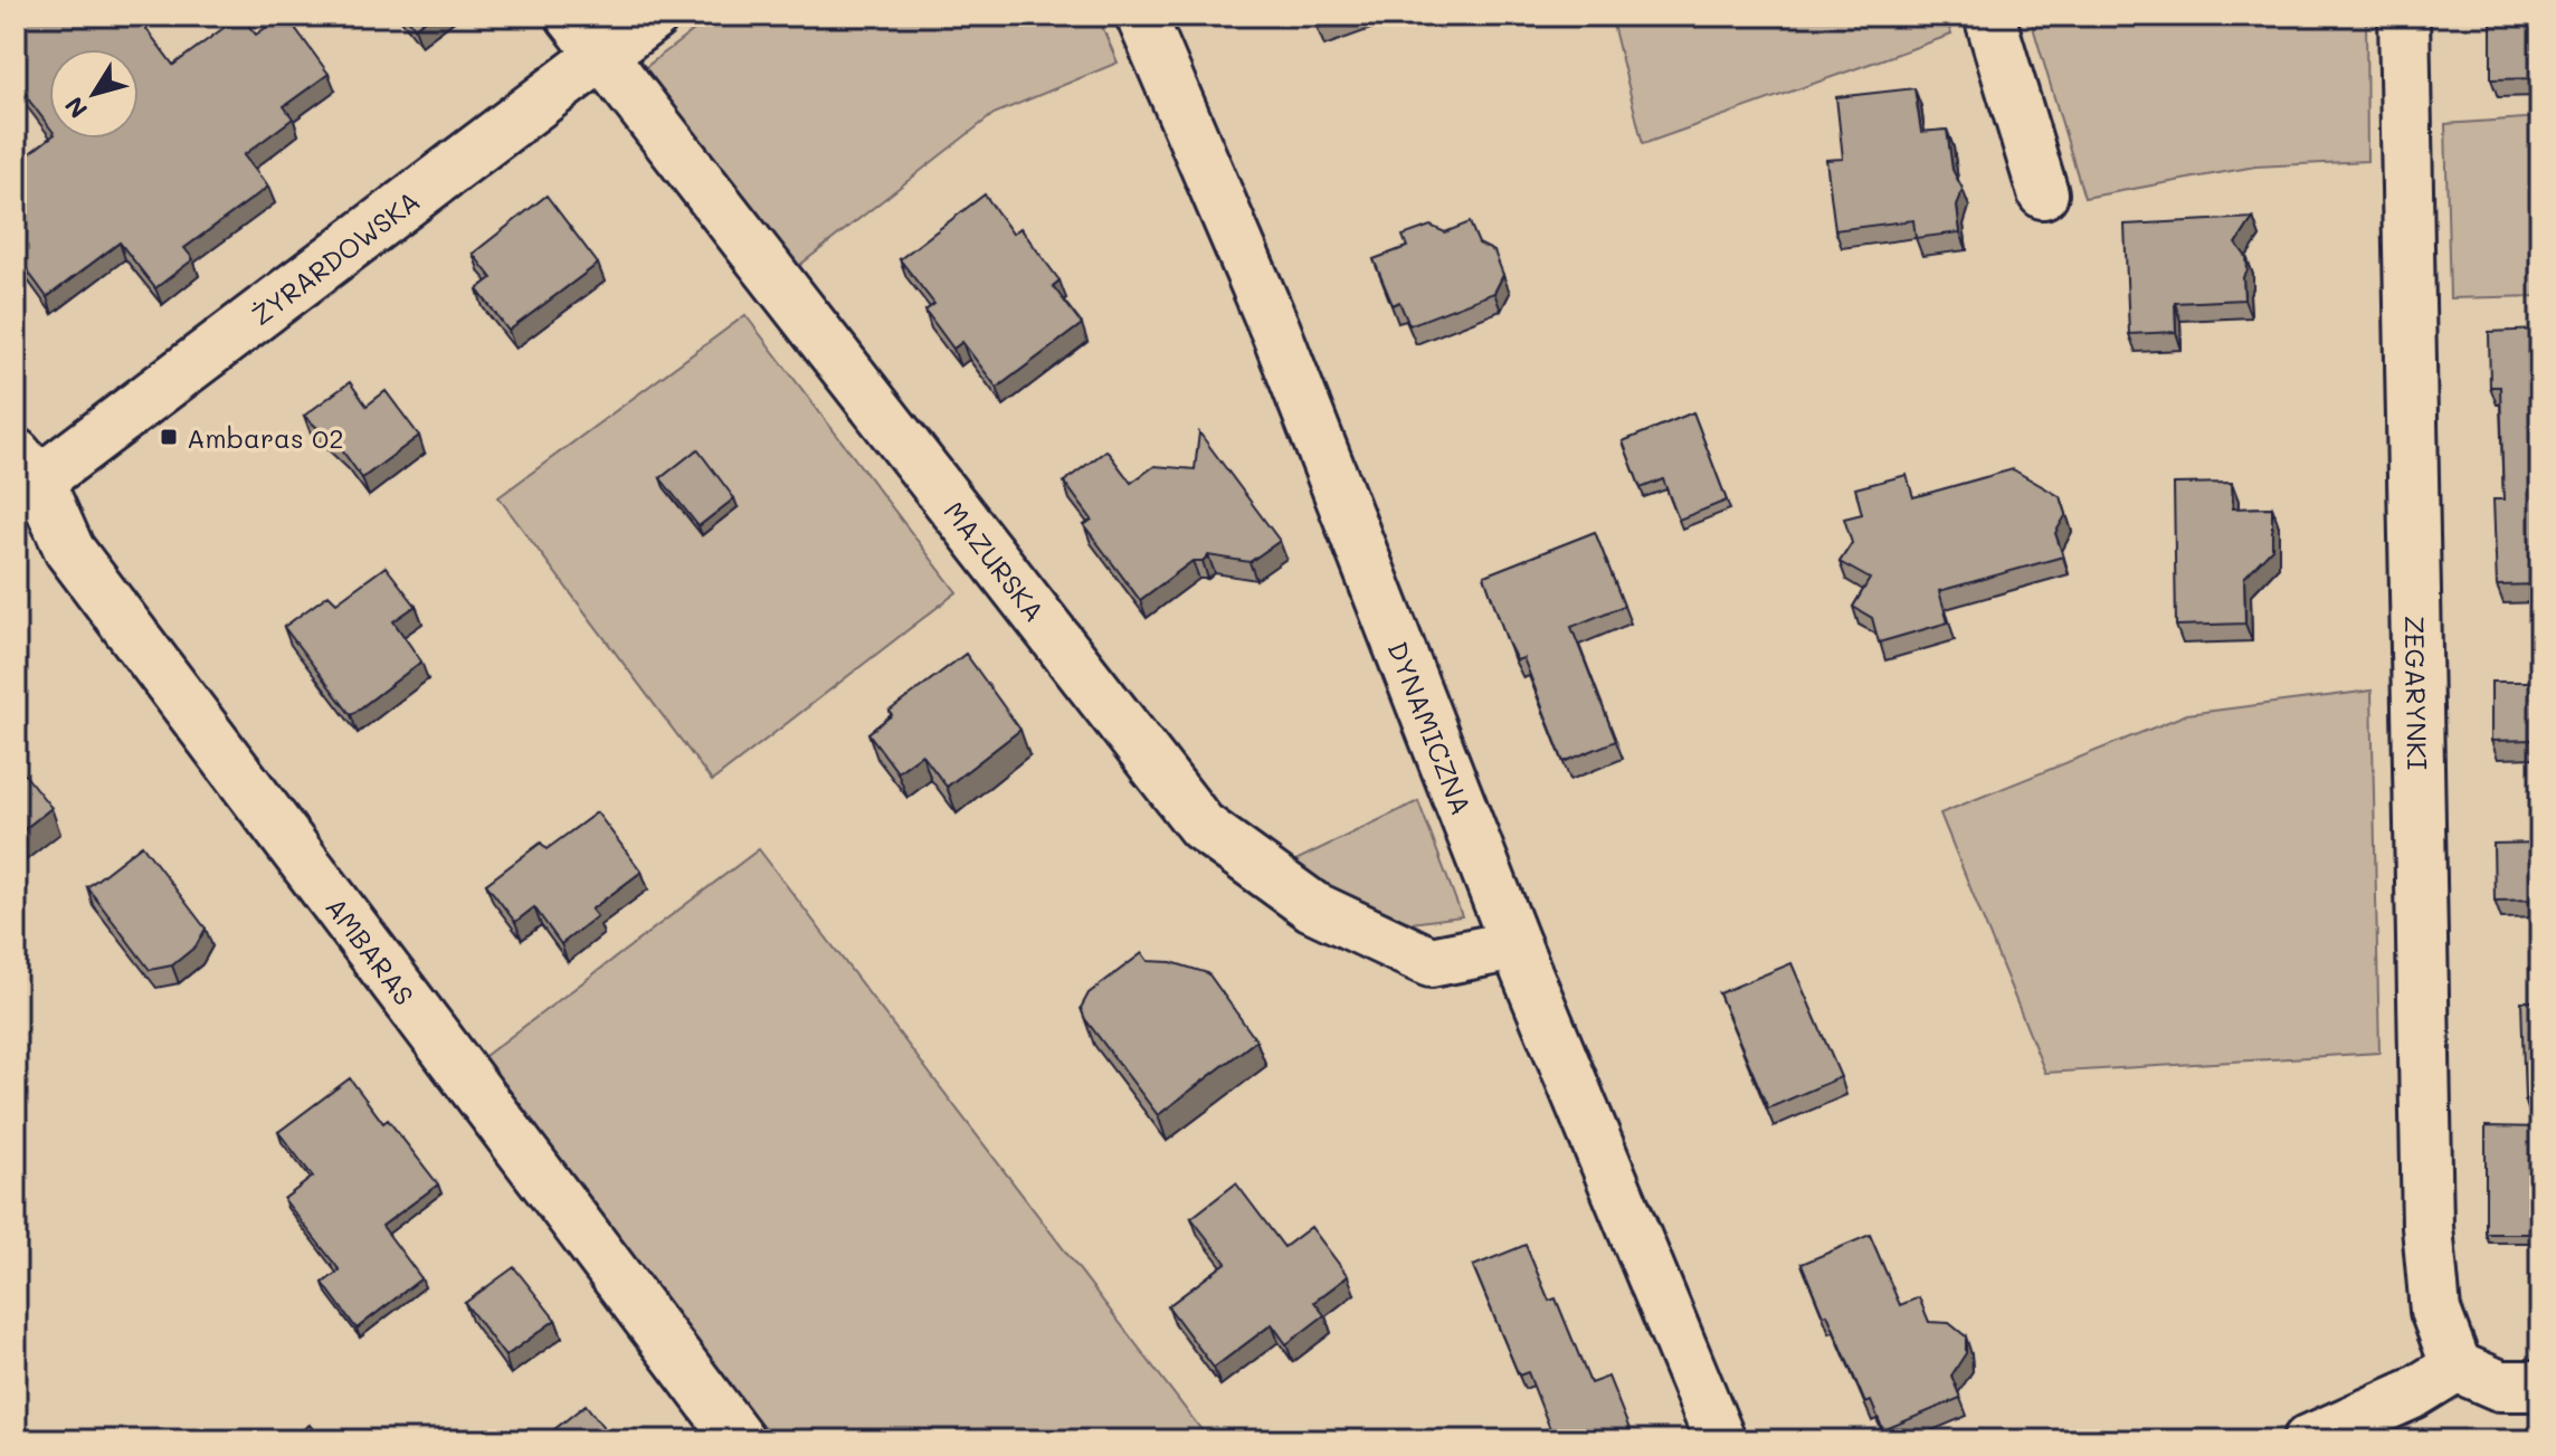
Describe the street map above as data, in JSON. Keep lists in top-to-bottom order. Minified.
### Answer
{"streets":{"street":["ŻYRARDOWSKA","MAZURSKA","ZEGARYNKI","DYNAMICZNA","AMBARAS"]},"crossings":[["ŻYRARDOWSKA","MAZURSKA"],["ŻYRARDOWSKA","AMBARAS"],["MAZURSKA","DYNAMICZNA"]],"places":{"transit":["Ambaras 02"]},"north":"bottom left"}
